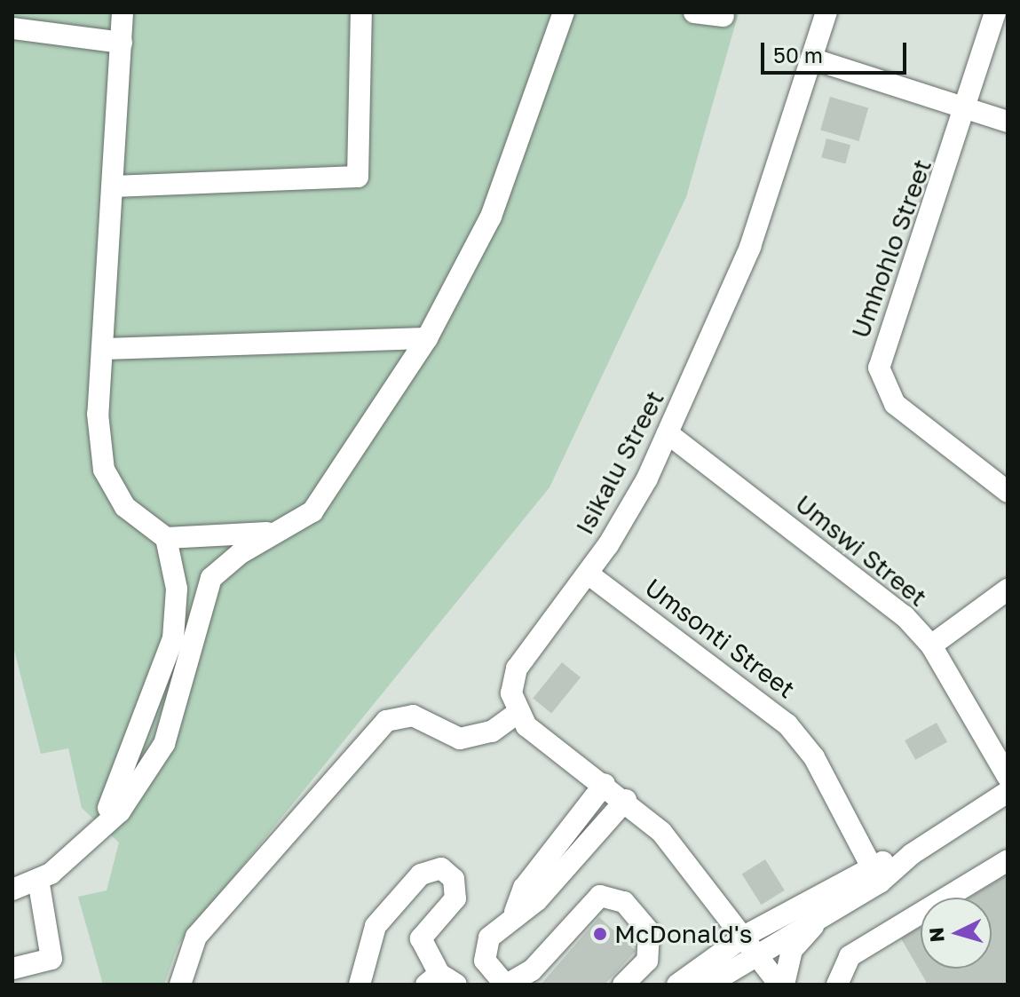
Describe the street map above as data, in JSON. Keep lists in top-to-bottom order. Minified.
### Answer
{"streets":{"street":["Umhohlo Street","Isikalu Street","Umswi Street","Umsonti Street"]},"crossings":[["Isikalu Street","Umswi Street"],["Isikalu Street","Umsonti Street"]],"places":["McDonald's"],"scale_bar":"50 m","north":"left"}
